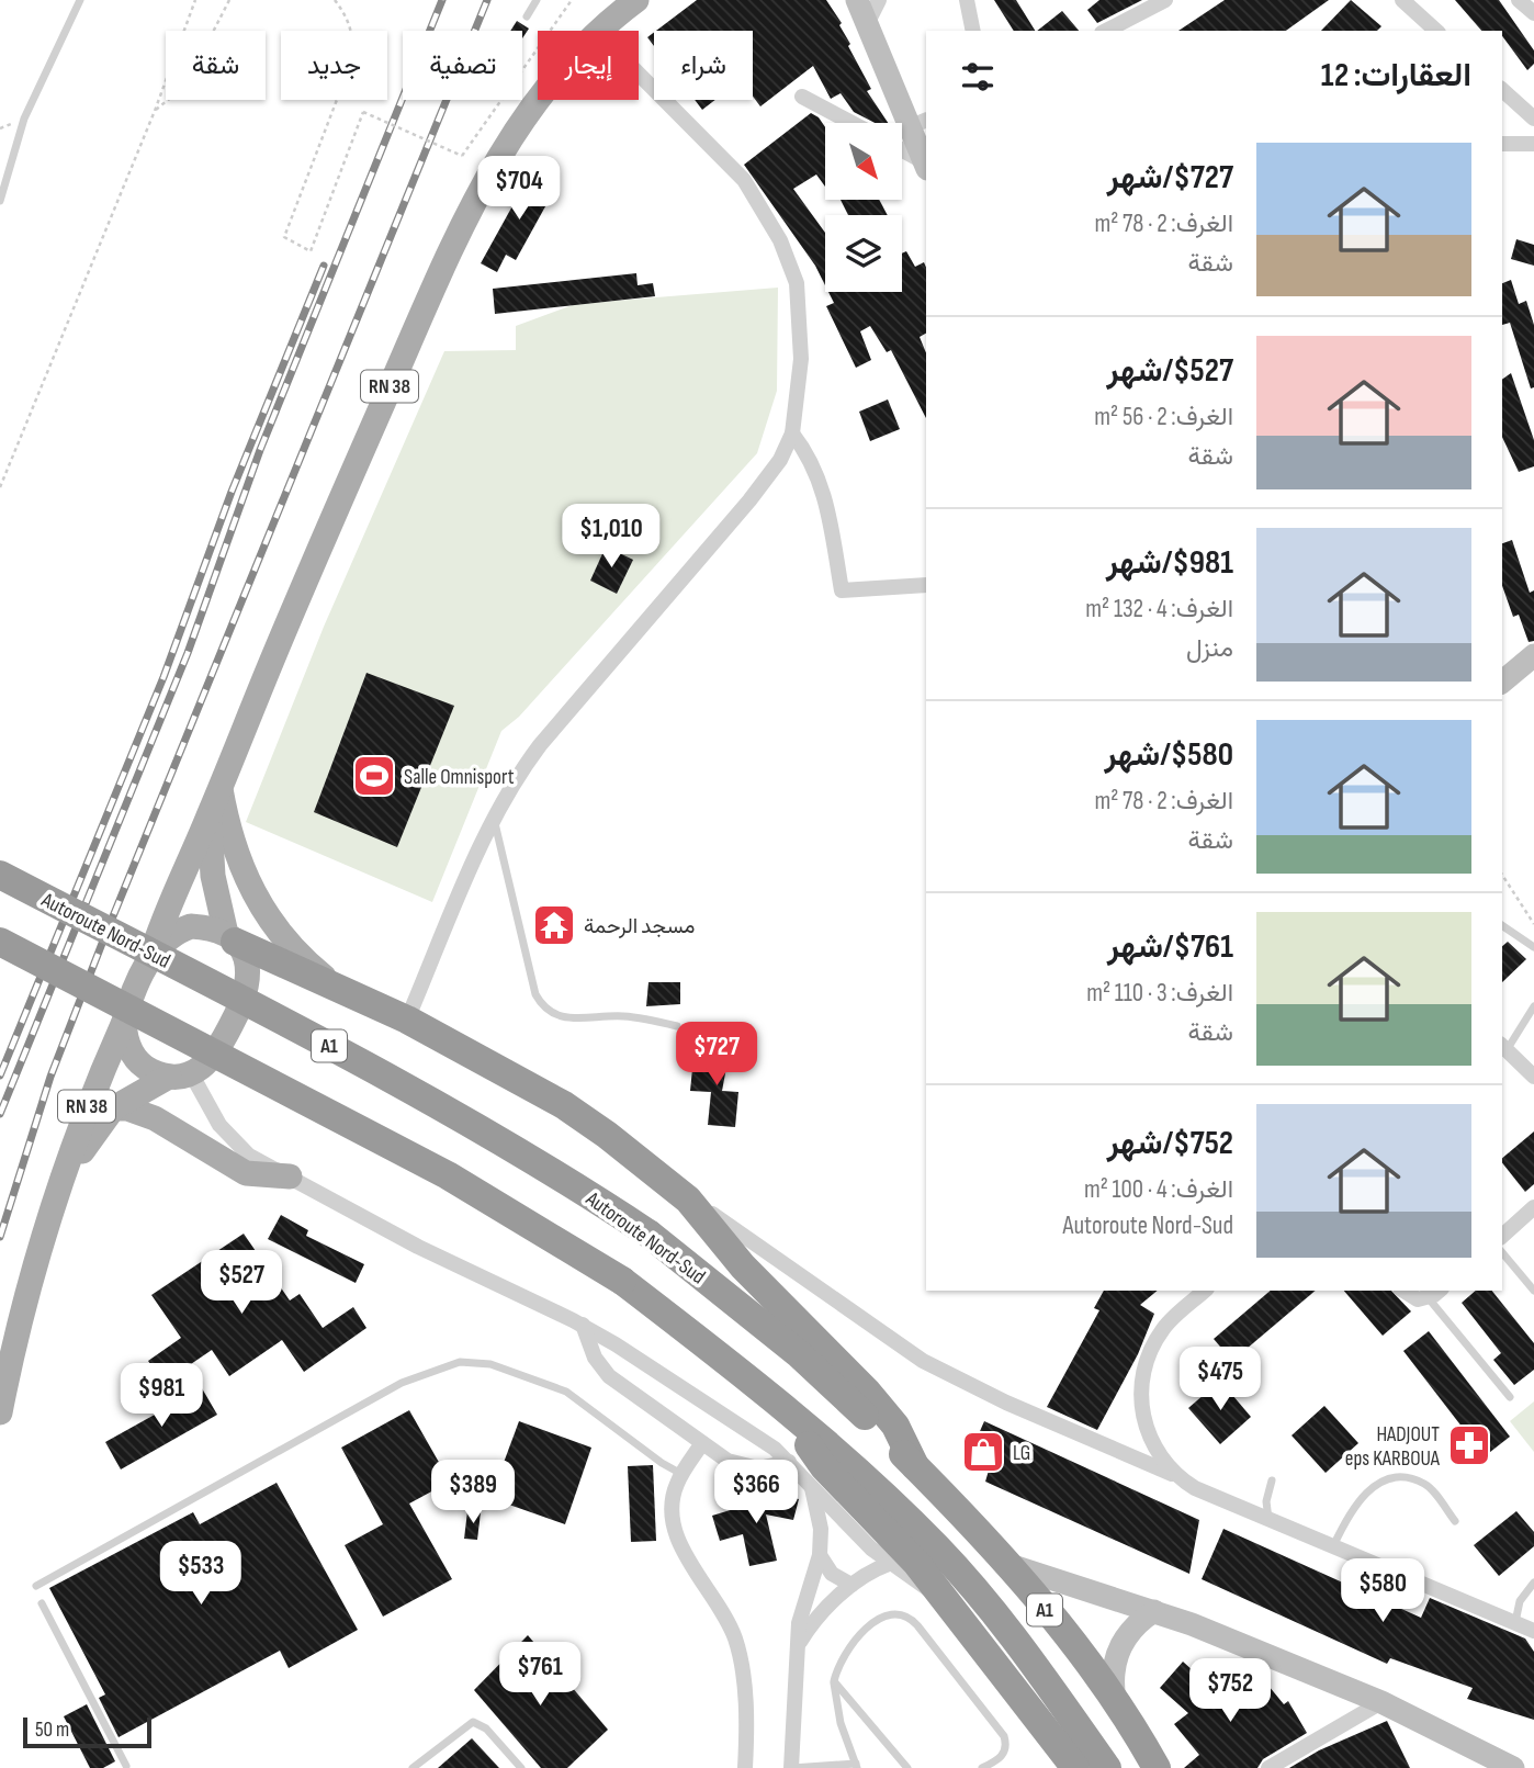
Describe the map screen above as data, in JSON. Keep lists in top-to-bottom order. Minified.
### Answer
{"streets":{"highway":["Autoroute Nord-Sud","A1"],"main road":["RN 38"]},"places":{"sports":["Salle Omnisport"],"temple":["مسجد الرحمة"],"pharmacy":["HADJOUT eps KARBOUA"],"shop":["LG"]},"scale_bar":"50 m","north":"bottom right","page":{"chip":["شراء","إيجار","تصفية","جديد","شقة"],"heading":"العقارات: 12","list":[{"name":"$727/شهر","note":"الغرف: 2 · 78 m² · شقة"},{"name":"$527/شهر","note":"الغرف: 2 · 56 m² · شقة"},{"name":"$981/شهر","note":"الغرف: 4 · 132 m² · منزل"},{"name":"$580/شهر","note":"الغرف: 2 · 78 m² · شقة"},{"name":"$761/شهر","note":"الغرف: 3 · 110 m² · شقة"},{"name":"$752/شهر","note":"الغرف: 4 · 100 m² · Autoroute Nord-Sud"}],"price":["$704","$1,010","$727","$527","$475","$981","$389","$366","$533","$580","$761","$752"],"scale":"50 m"}}
